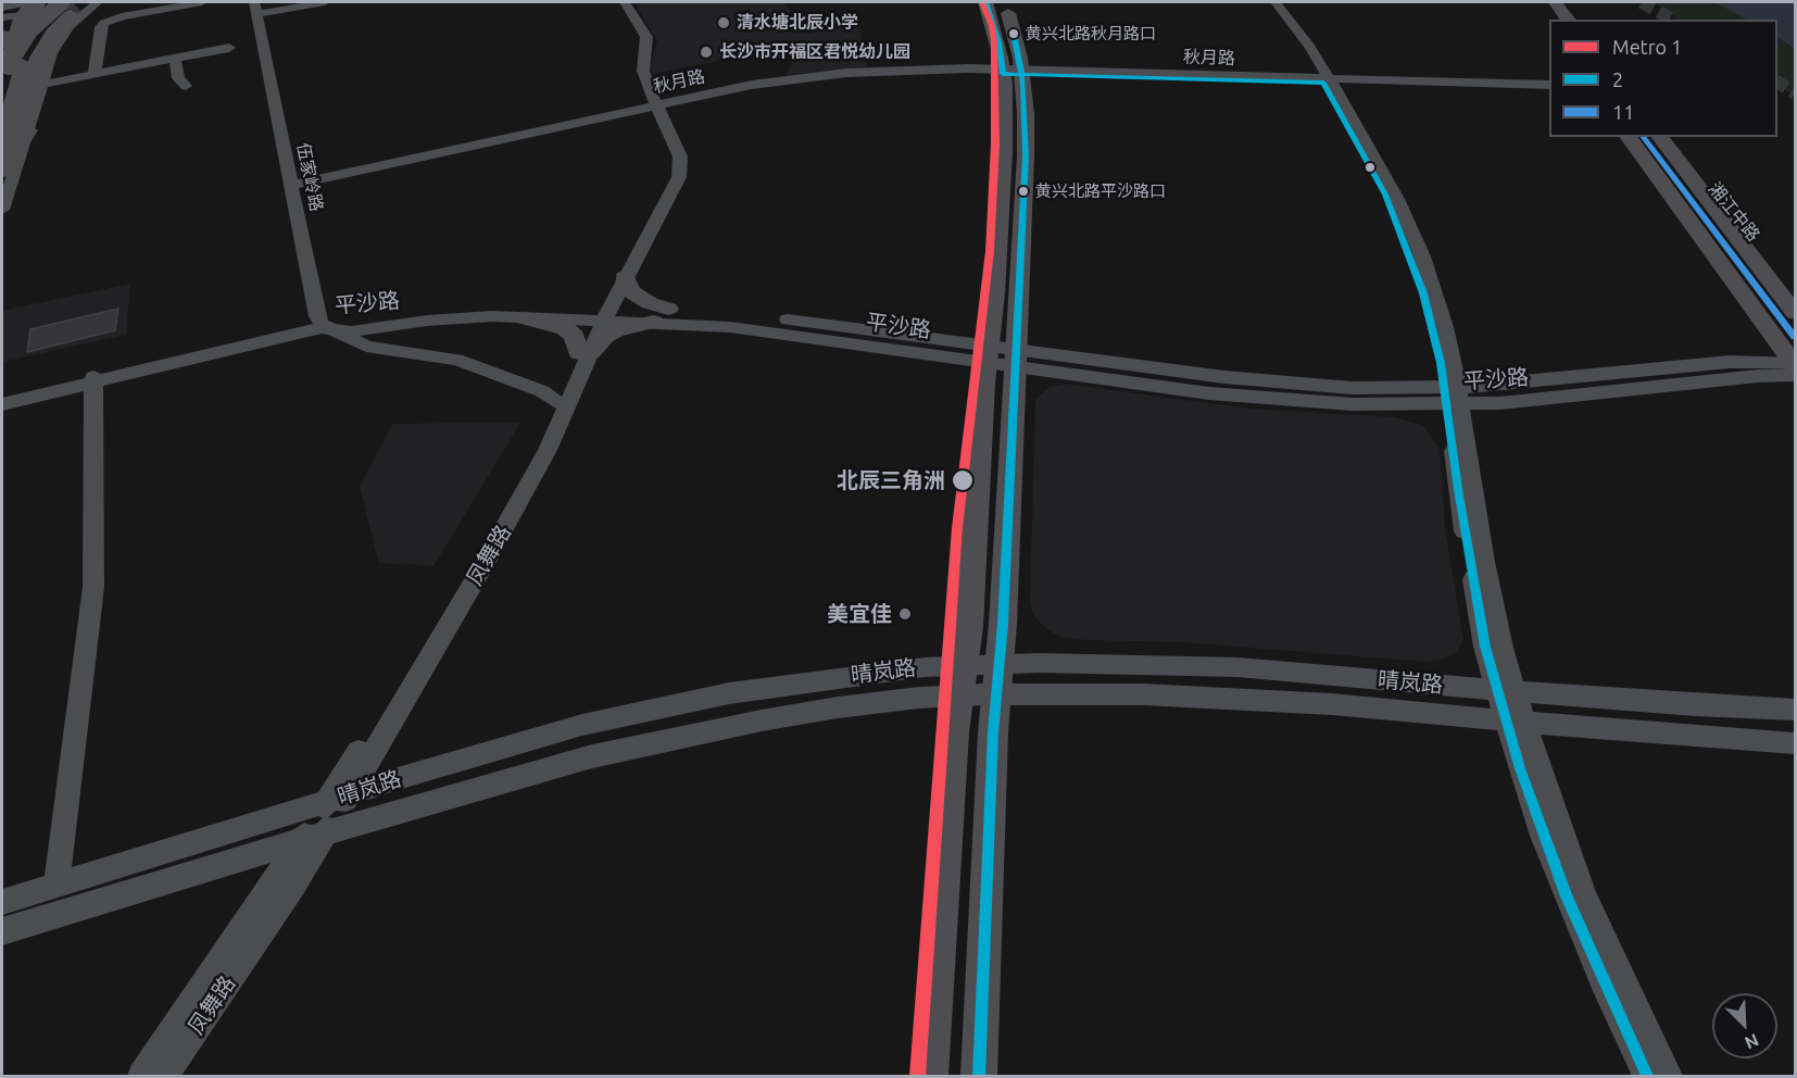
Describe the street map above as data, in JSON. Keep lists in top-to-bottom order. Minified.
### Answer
{"streets":{"main road":["湘江中路"],"street":["秋月路","伍家岭路","平沙路","凤舞路","晴岚路"]},"crossings":[["秋月路","伍家岭路"],["秋月路","凤舞路"],["伍家岭路","平沙路"],["湘江中路","平沙路"],["平沙路","凤舞路"],["凤舞路","晴岚路"]],"places":["清水塘北辰小学","黄兴北路秋月路口","长沙市开福区君悦幼儿园","黄兴北路平沙路口","北辰三角洲","美宜佳"],"lines":["metro line 1","transit line 2","transit line 11"],"legend":["Metro 1","2","11"],"north":"bottom right"}
